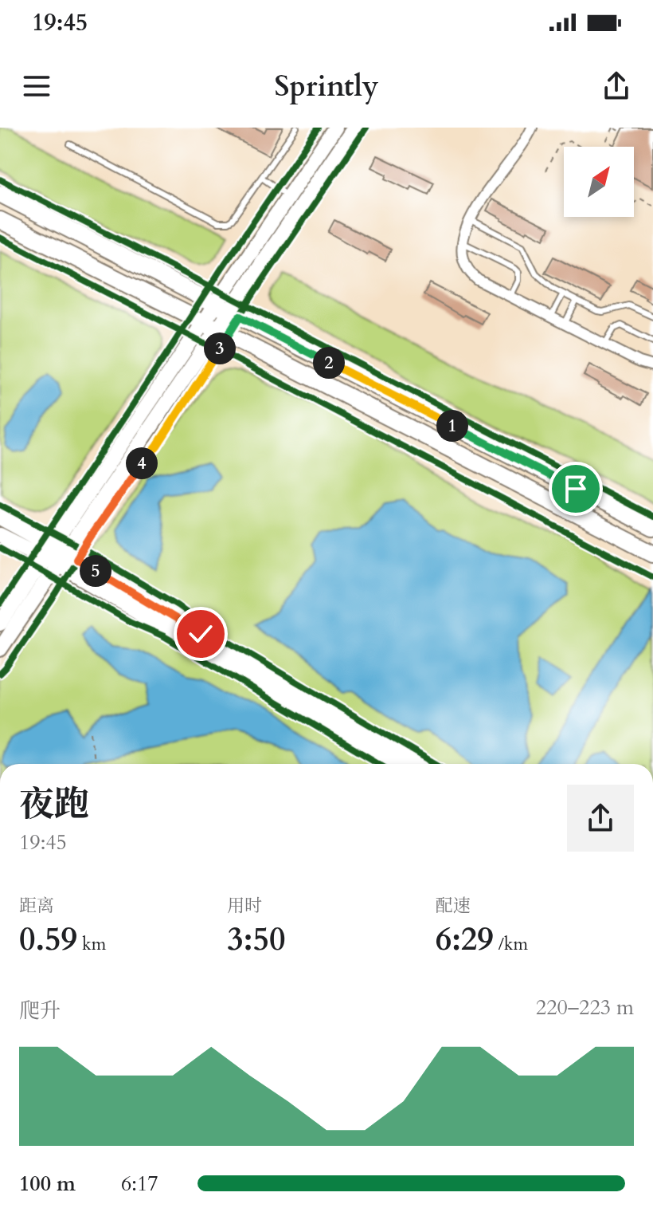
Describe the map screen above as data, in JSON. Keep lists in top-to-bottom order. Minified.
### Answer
{"north":"top right","page":{"status":"19:45","header":"Sprintly","pins":["3","2","1","4","5"],"heading":["夜跑","19:45"],"stats":[["距离","0.59 km"],["用时","3:50"],["配速","6:29 /km"]],"chart":["爬升","220–223 m"],"list":[{"name":"100 m","note":"6:17"}]}}
